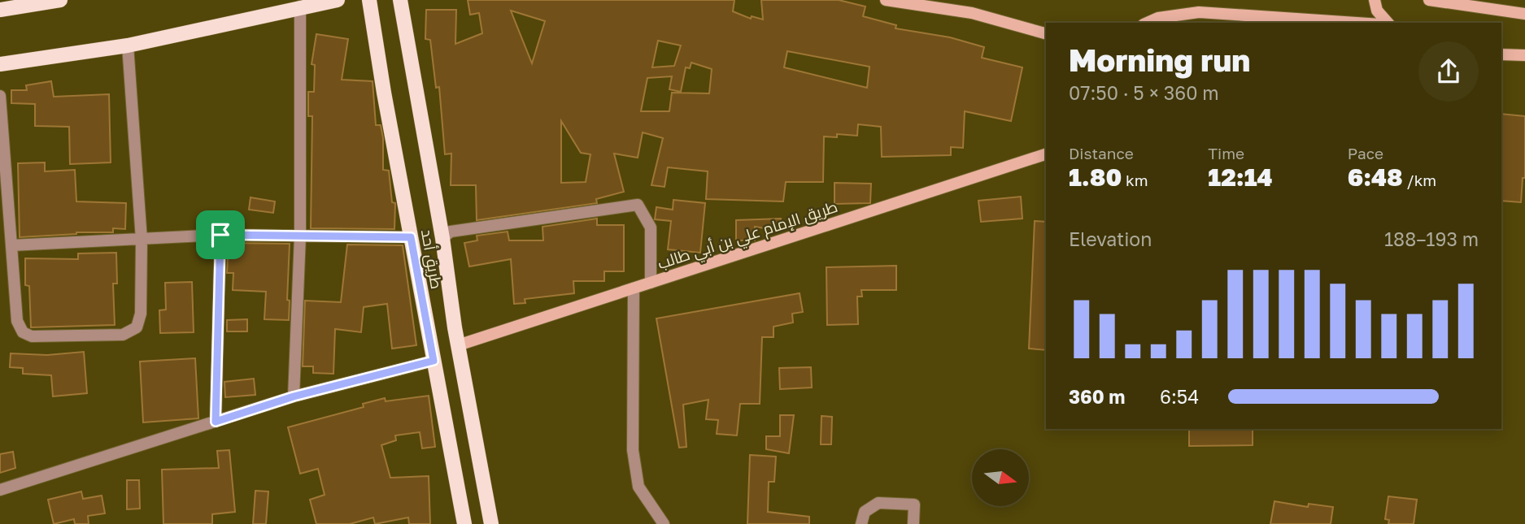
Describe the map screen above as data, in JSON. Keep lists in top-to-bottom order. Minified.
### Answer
{"streets":{"main road":["طريق أحد"],"street":["طريق الإمام علي بن أبي طالب"]},"crossings":[["طريق الإمام علي بن أبي طالب","طريق أحد"]],"north":"right","page":{"heading":["Morning run","07:50 · 5 × 360 m"],"stats":[["Distance","1.80 km"],["Time","12:14"],["Pace","6:48 /km"]],"chart":["Elevation","188–193 m"],"list":[{"name":"360 m","note":"6:54"}]}}
